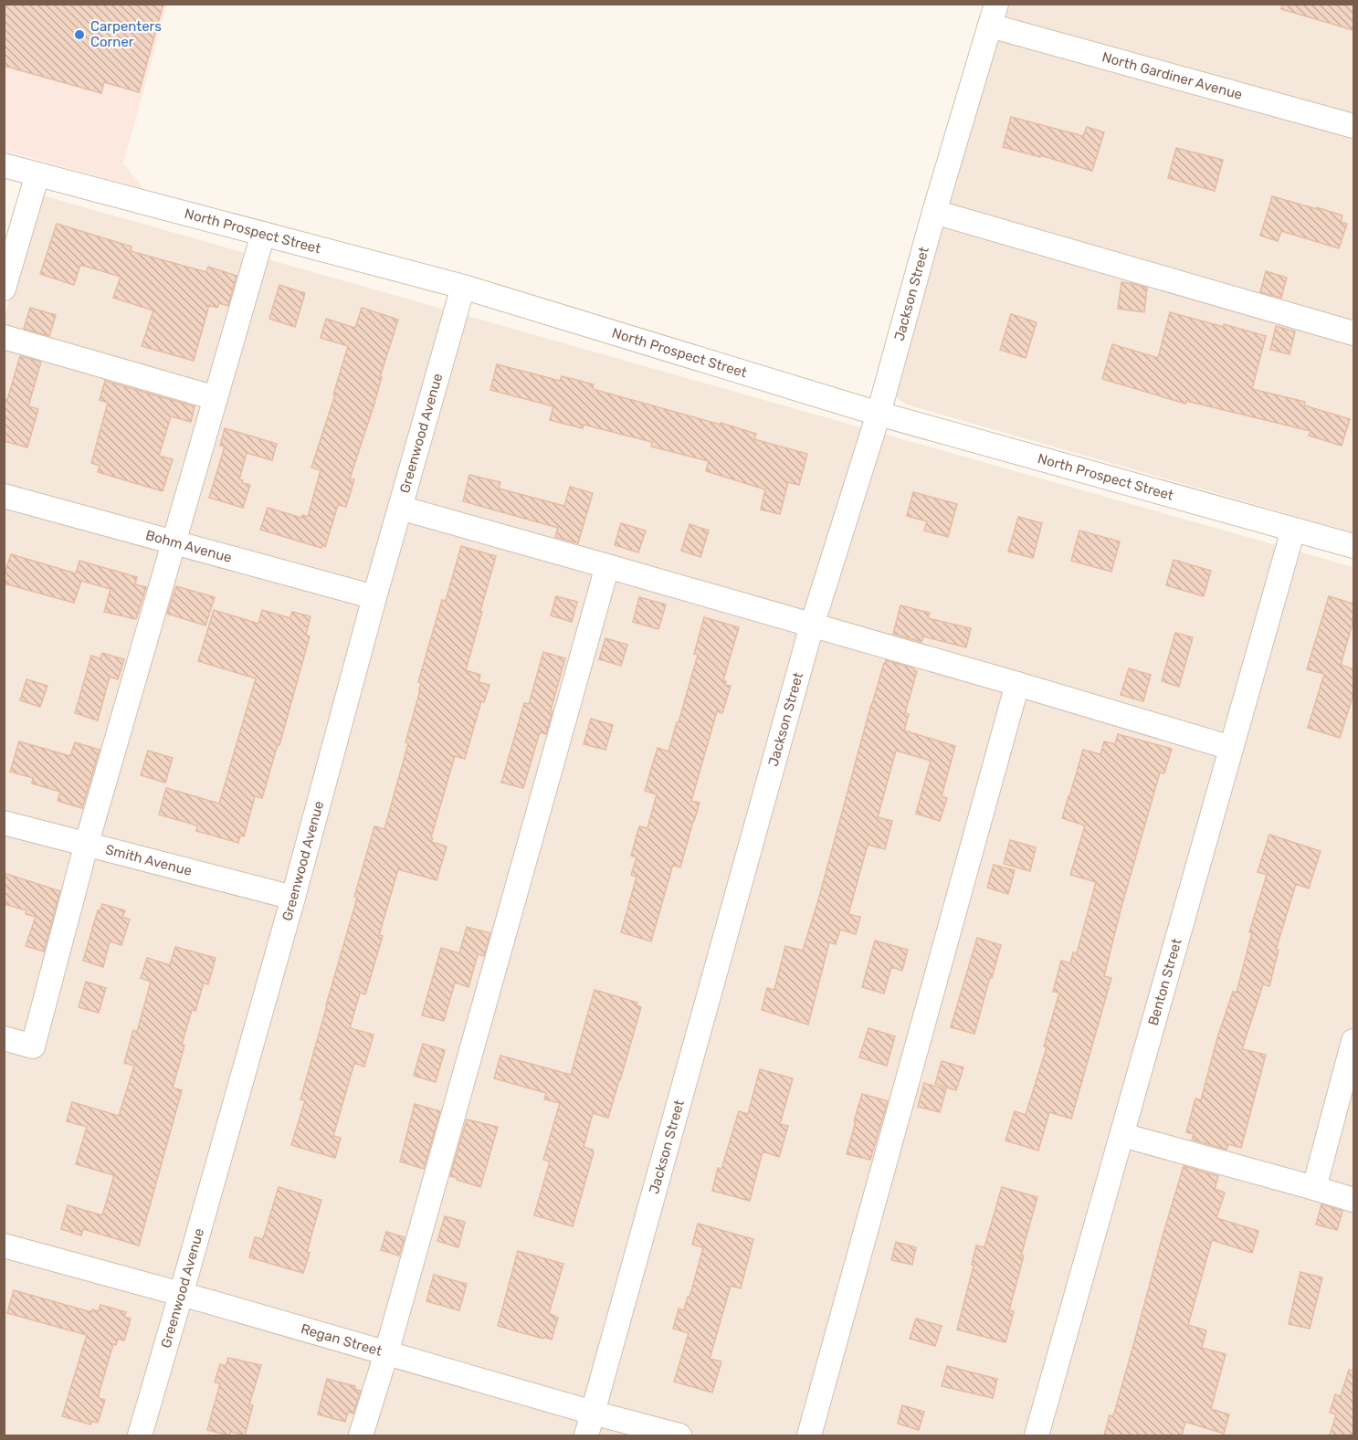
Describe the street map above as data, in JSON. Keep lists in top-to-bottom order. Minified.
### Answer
{"streets":{"street":["North Gardiner Avenue","North Prospect Street","Jackson Street","Greenwood Avenue","Bohm Avenue","Smith Avenue","Benton Street","Regan Street"]},"crossings":[["North Gardiner Avenue","Jackson Street"],["North Prospect Street","Jackson Street"],["North Prospect Street","Greenwood Avenue"],["North Prospect Street","Benton Street"],["Jackson Street","Regan Street"],["Greenwood Avenue","Bohm Avenue"],["Greenwood Avenue","Smith Avenue"],["Greenwood Avenue","Regan Street"]],"places":["Carpenters Corner"]}
